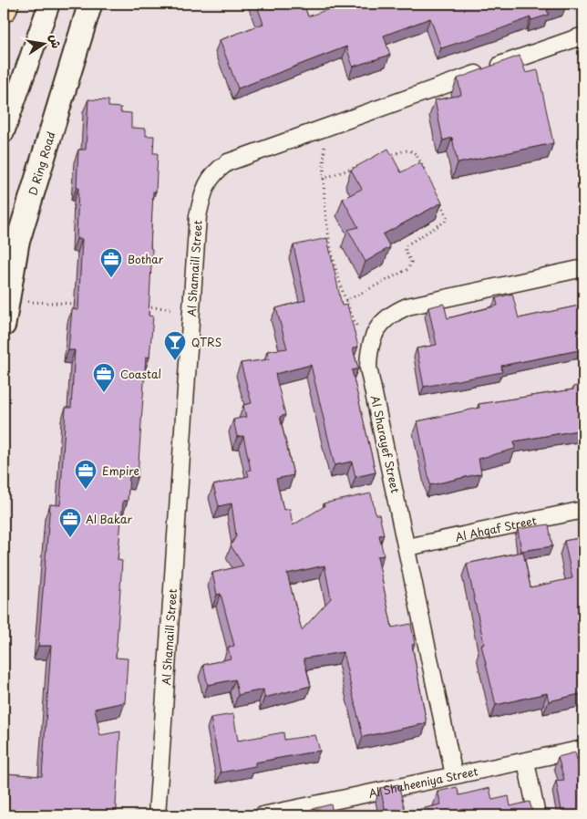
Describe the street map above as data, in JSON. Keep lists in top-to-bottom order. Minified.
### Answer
{"streets":{"main road":["D Ring Road"],"street":["Al Shamaill Street","Al Sharayef Street","Al Ahqaf Street","Al Shaheeniya Street"]},"crossings":[["Al Sharayef Street","Al Ahqaf Street"],["Al Sharayef Street","Al Shaheeniya Street"]],"places":{"office":["Bothar","Coastal","Empire","Al Bakar"],"bar":["QTRS"]},"north":"right"}
